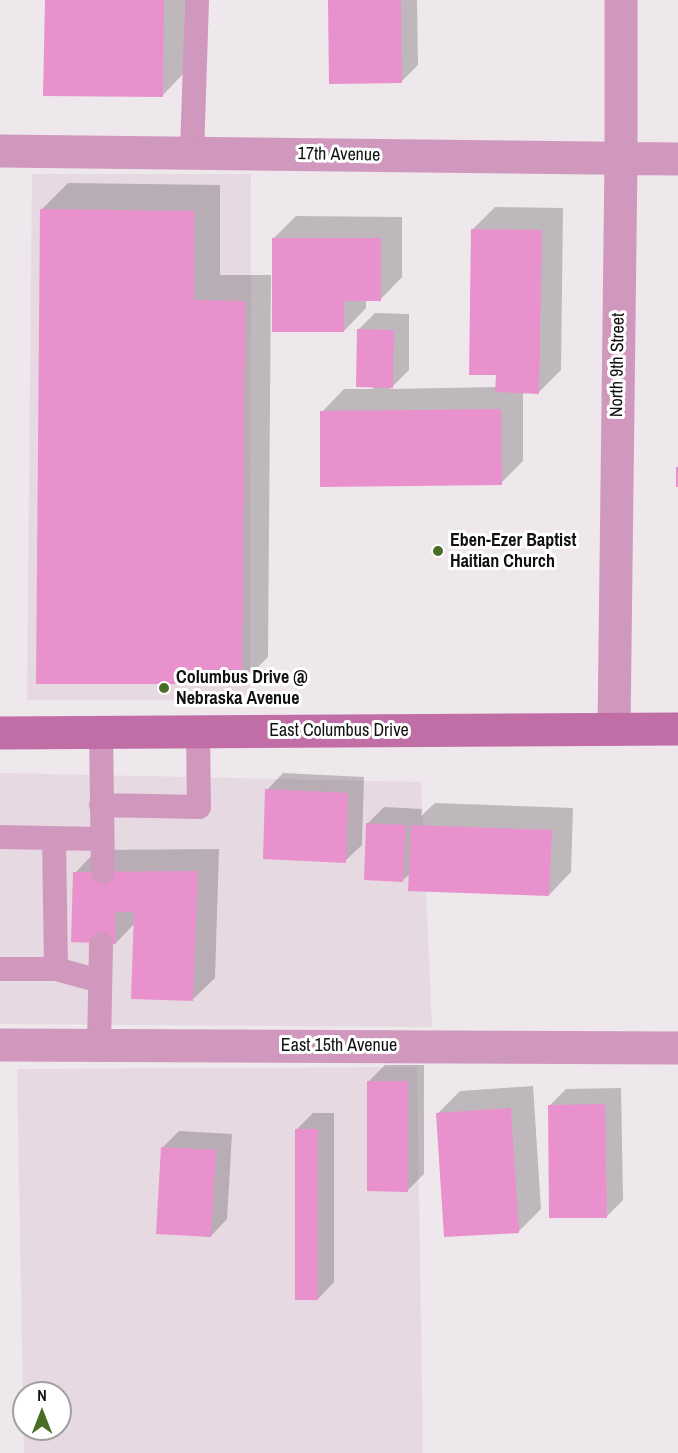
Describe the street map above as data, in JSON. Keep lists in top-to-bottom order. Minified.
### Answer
{"streets":{"main road":["East Columbus Drive"],"street":["17th Avenue","North 9th Street","East 15th Avenue"]},"crossings":[["17th Avenue","North 9th Street"],["North 9th Street","East Columbus Drive"]],"places":["Eben-Ezer Baptist Haitian Church","Columbus Drive @ Nebraska Avenue"],"north":"top"}
